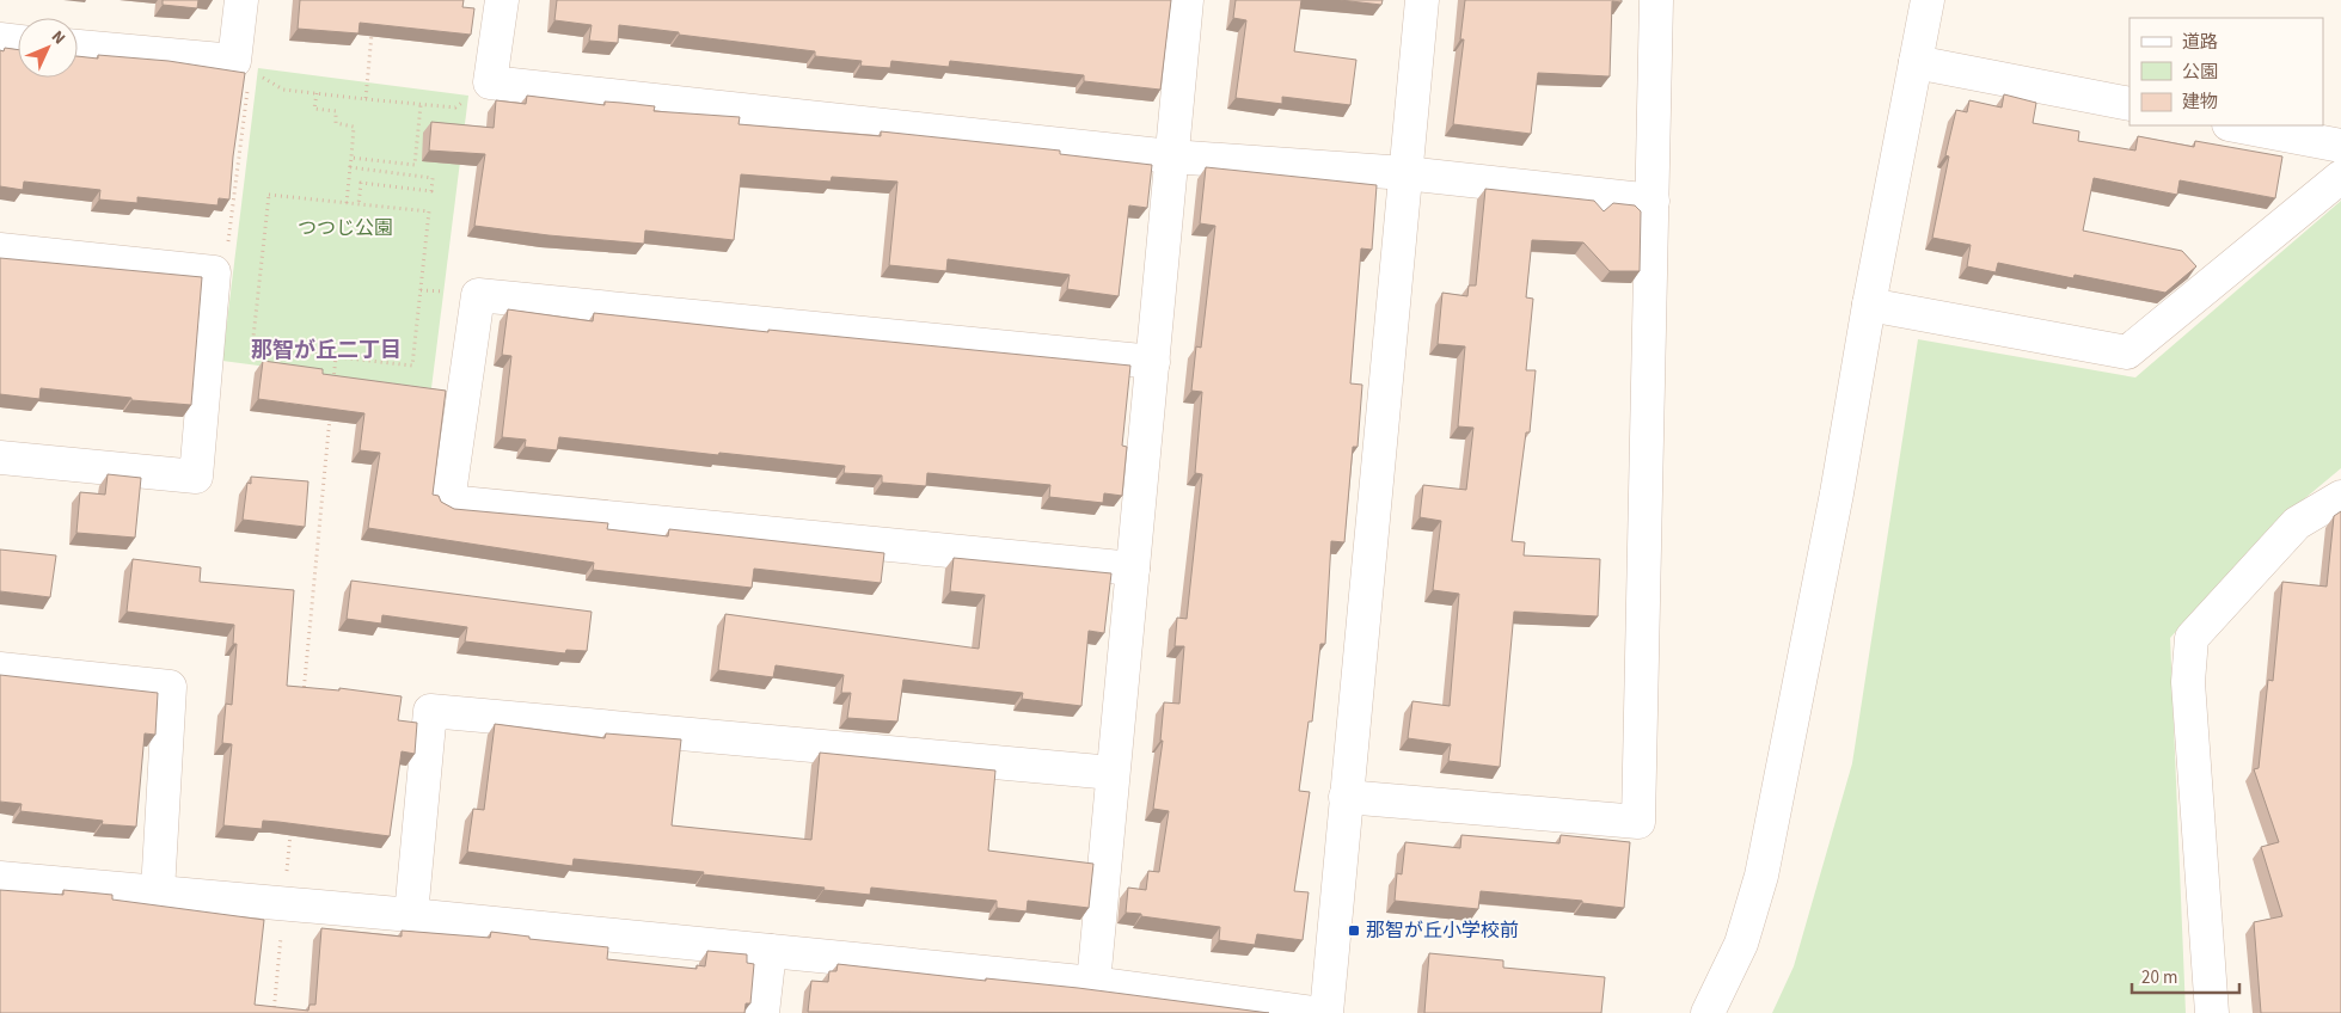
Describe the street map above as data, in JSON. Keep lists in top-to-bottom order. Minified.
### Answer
{"districts":["那智が丘二丁目"],"parks":["つつじ公園"],"places":{"transit":["那智が丘小学校前"]},"legend":["道路","公園","建物"],"scale_bar":"20 m","north":"top right"}
